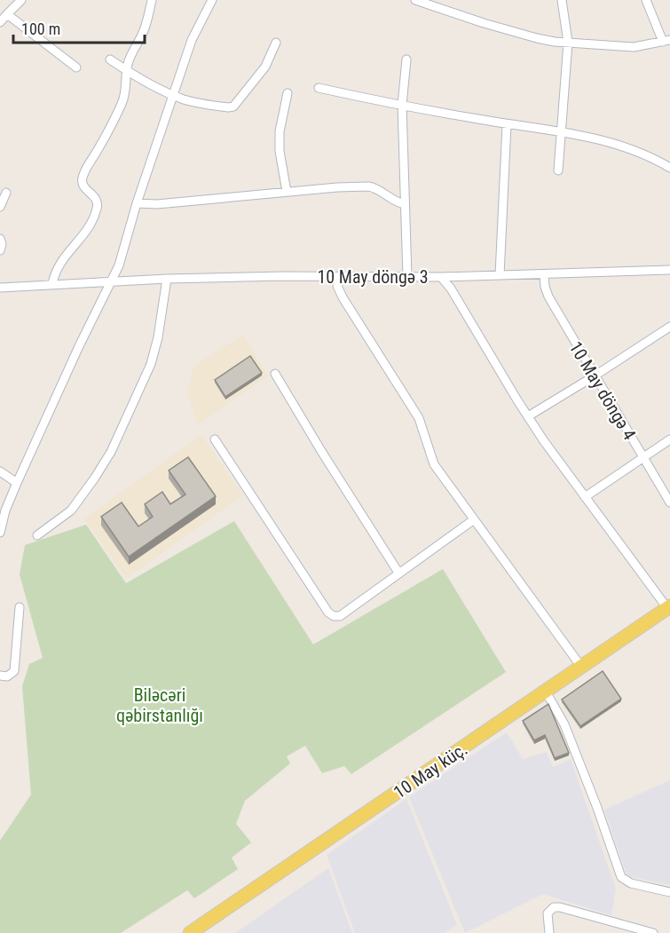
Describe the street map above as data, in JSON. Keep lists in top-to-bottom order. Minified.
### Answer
{"streets":{"main road":["10 May küç."],"street":["10 May döngə 3","10 May döngə 4"]},"crossings":[["10 May döngə 3","10 May küç."]],"parks":["Biləcəri qəbirstanlığı"],"scale_bar":"100 m"}
